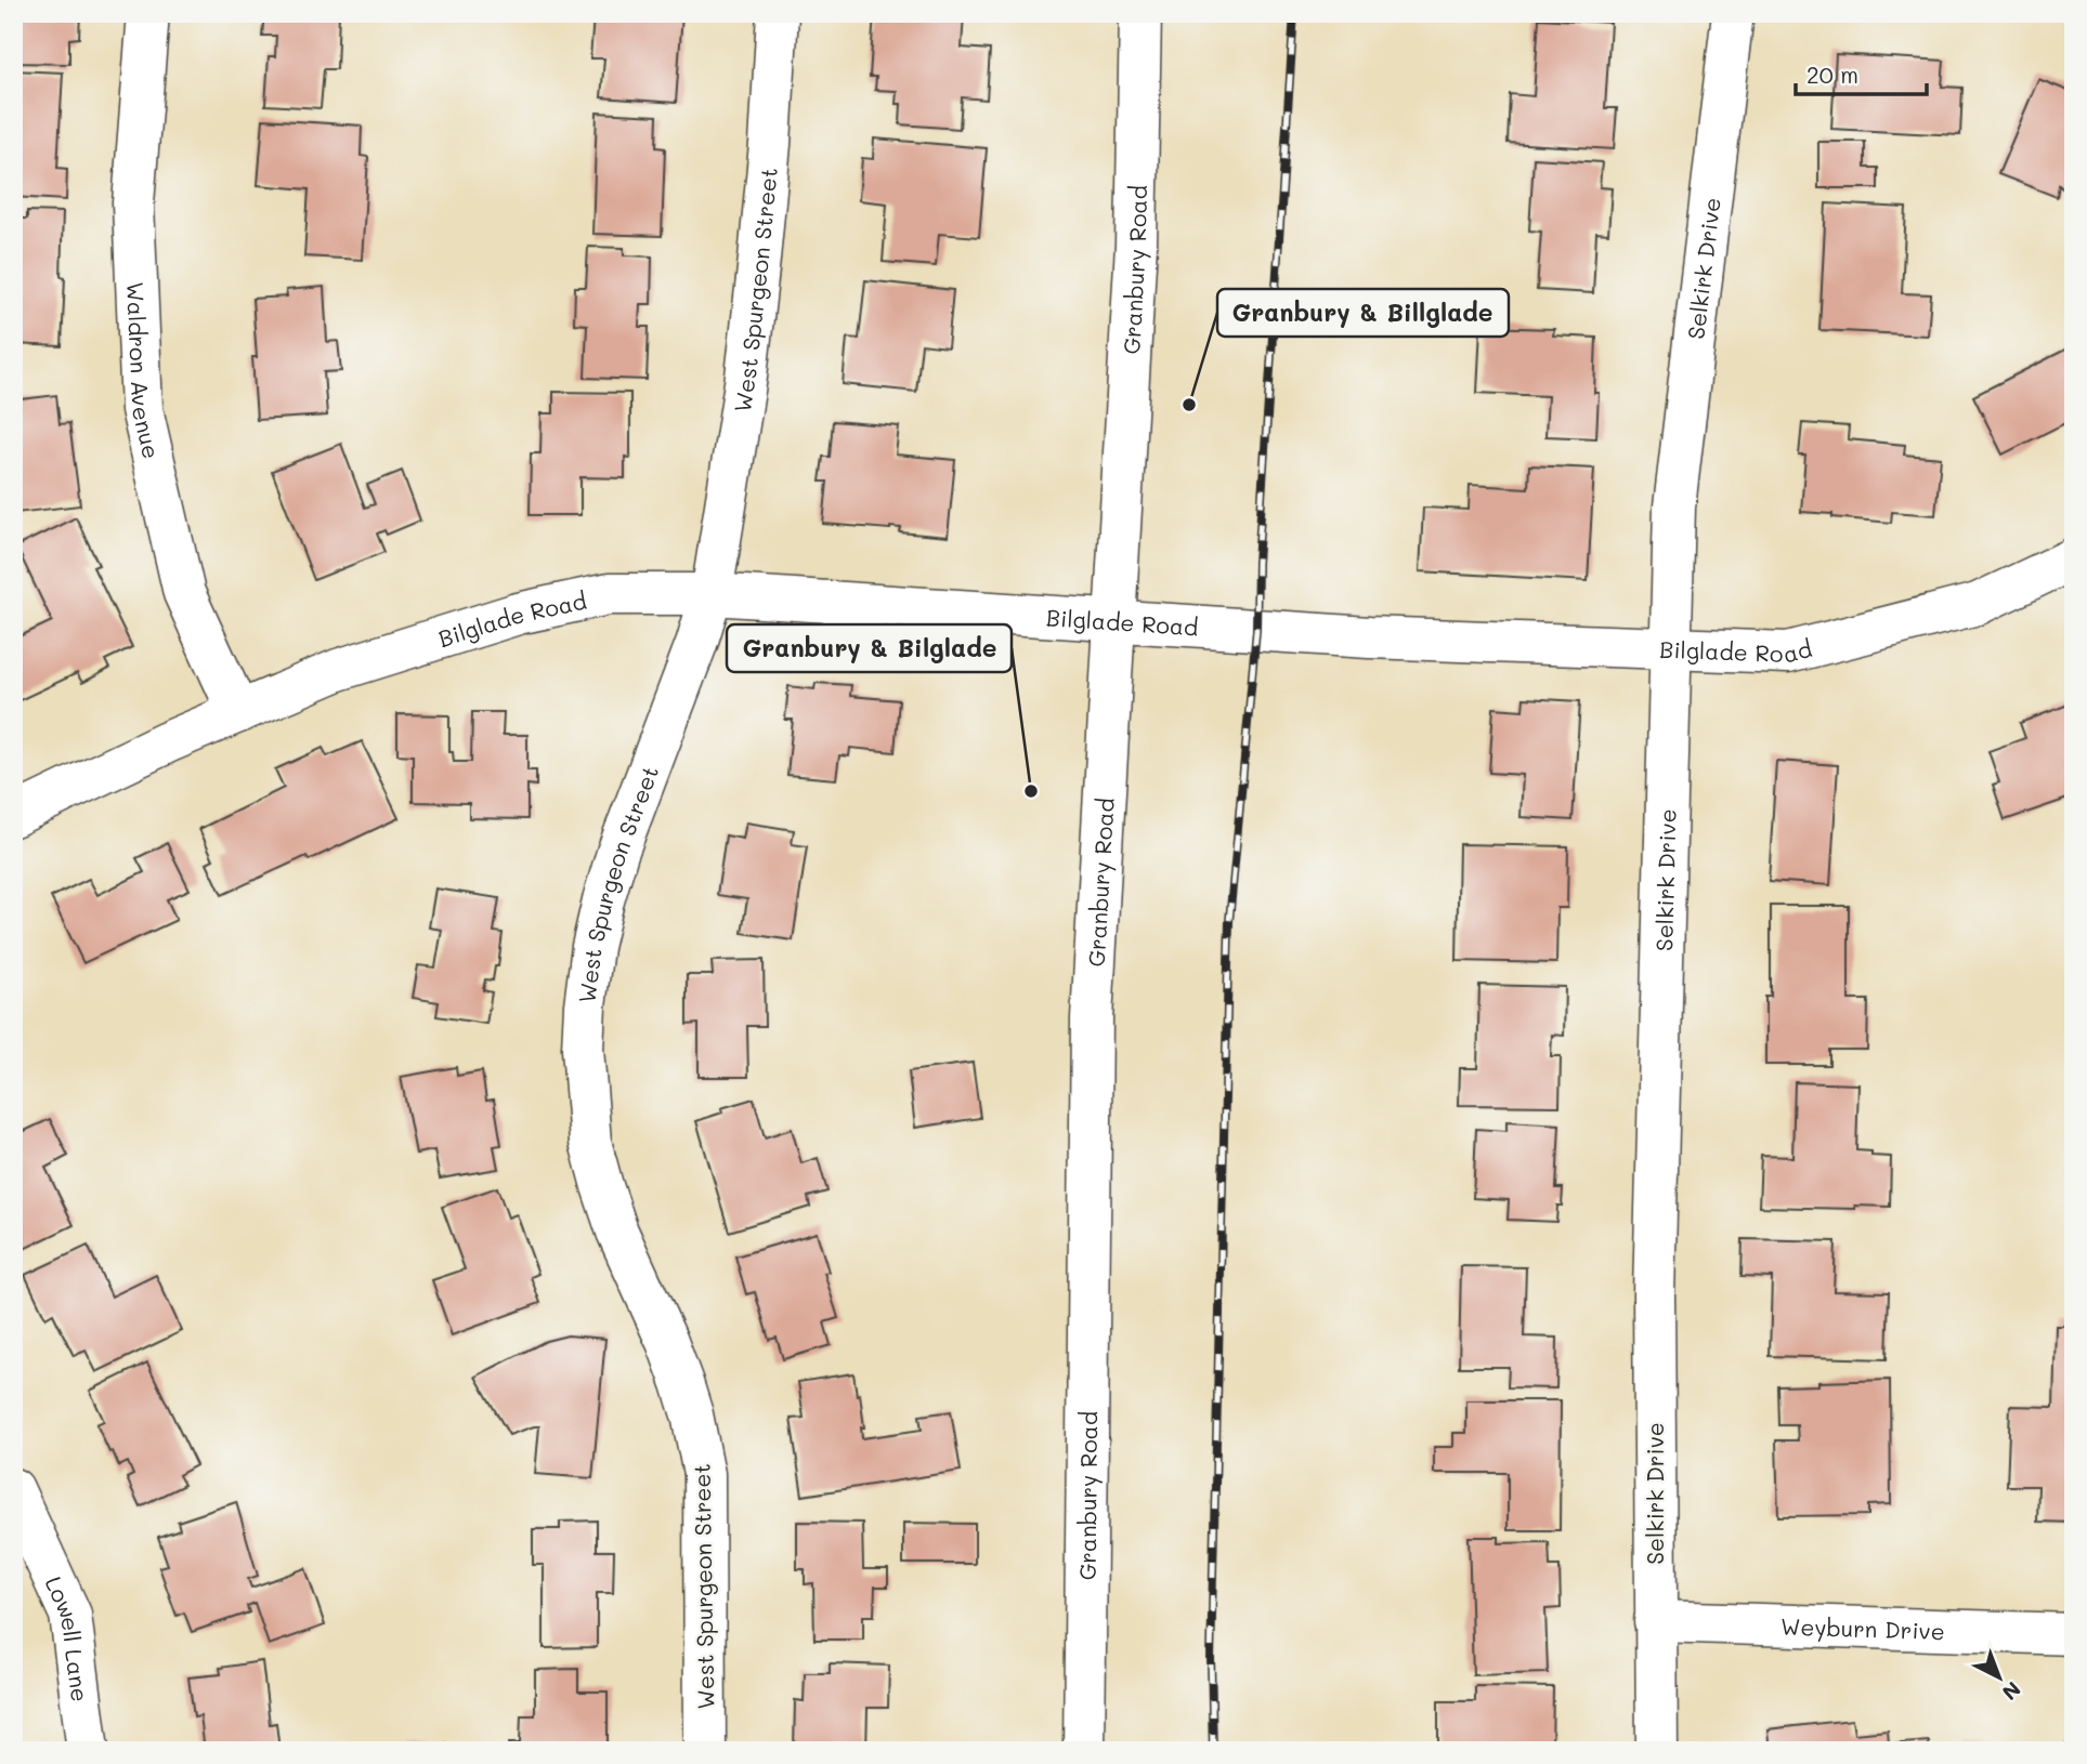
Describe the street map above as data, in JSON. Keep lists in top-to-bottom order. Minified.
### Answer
{"streets":{"street":["Granbury Road","Selkirk Drive","West Spurgeon Street","Waldron Avenue","Bilglade Road","Weyburn Drive","Lowell Lane"]},"crossings":[["Granbury Road","Bilglade Road"],["Selkirk Drive","Bilglade Road"],["Selkirk Drive","Weyburn Drive"],["West Spurgeon Street","Bilglade Road"],["Waldron Avenue","Bilglade Road"]],"places":["Granbury & Billglade","Granbury & Bilglade"],"scale_bar":"20 m","north":"bottom right"}
